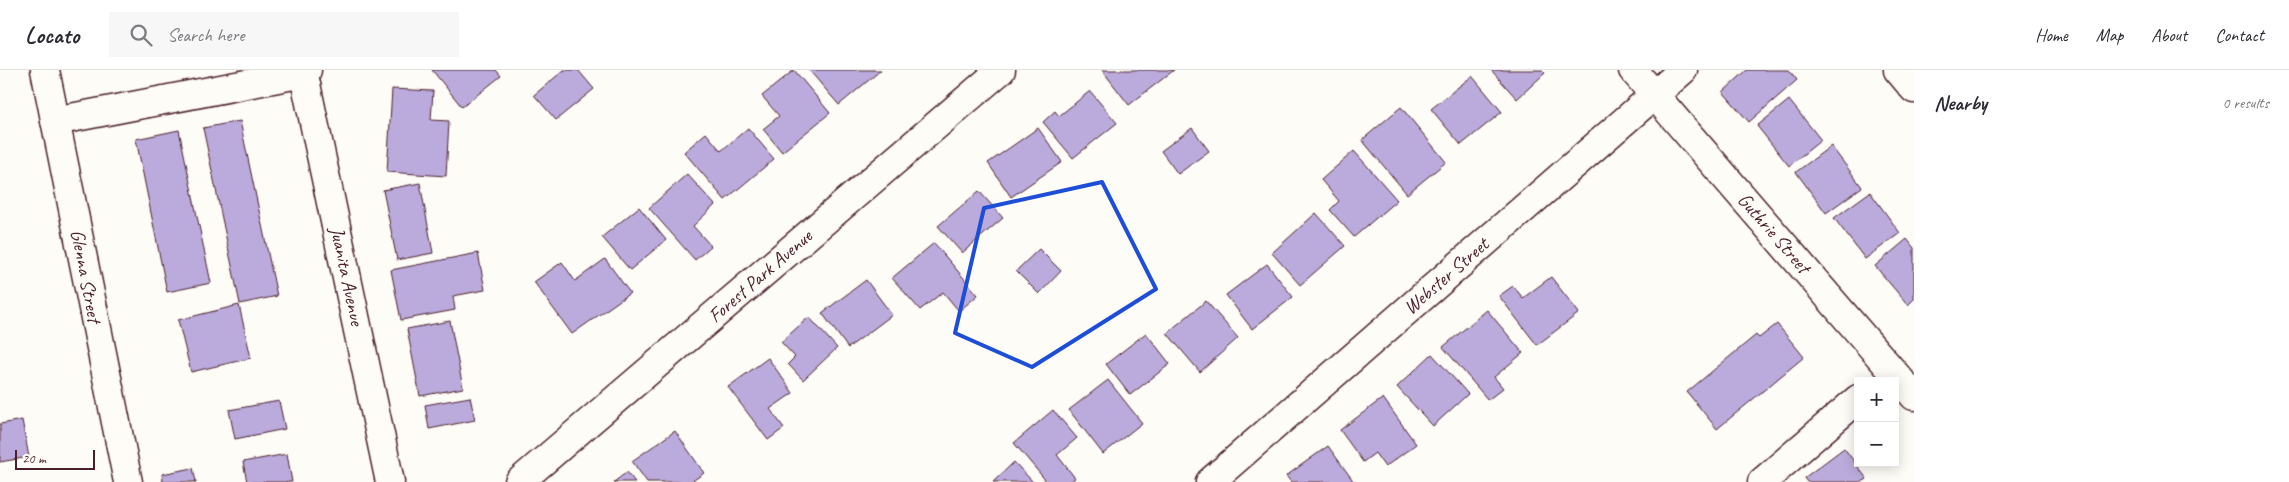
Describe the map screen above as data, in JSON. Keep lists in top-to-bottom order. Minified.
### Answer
{"streets":{"street":["Guthrie Street","Glenna Street","Juanita Avenue","Forest Park Avenue","Webster Street"]},"crossings":[["Guthrie Street","Webster Street"]],"scale_bar":"20 m","page":{"header":"Locato","search":"Search here","nav":["Home","Map","About","Contact"],"heading":["Nearby","0 results"],"map_buttons":["+","−"],"scale":"20 m"}}
